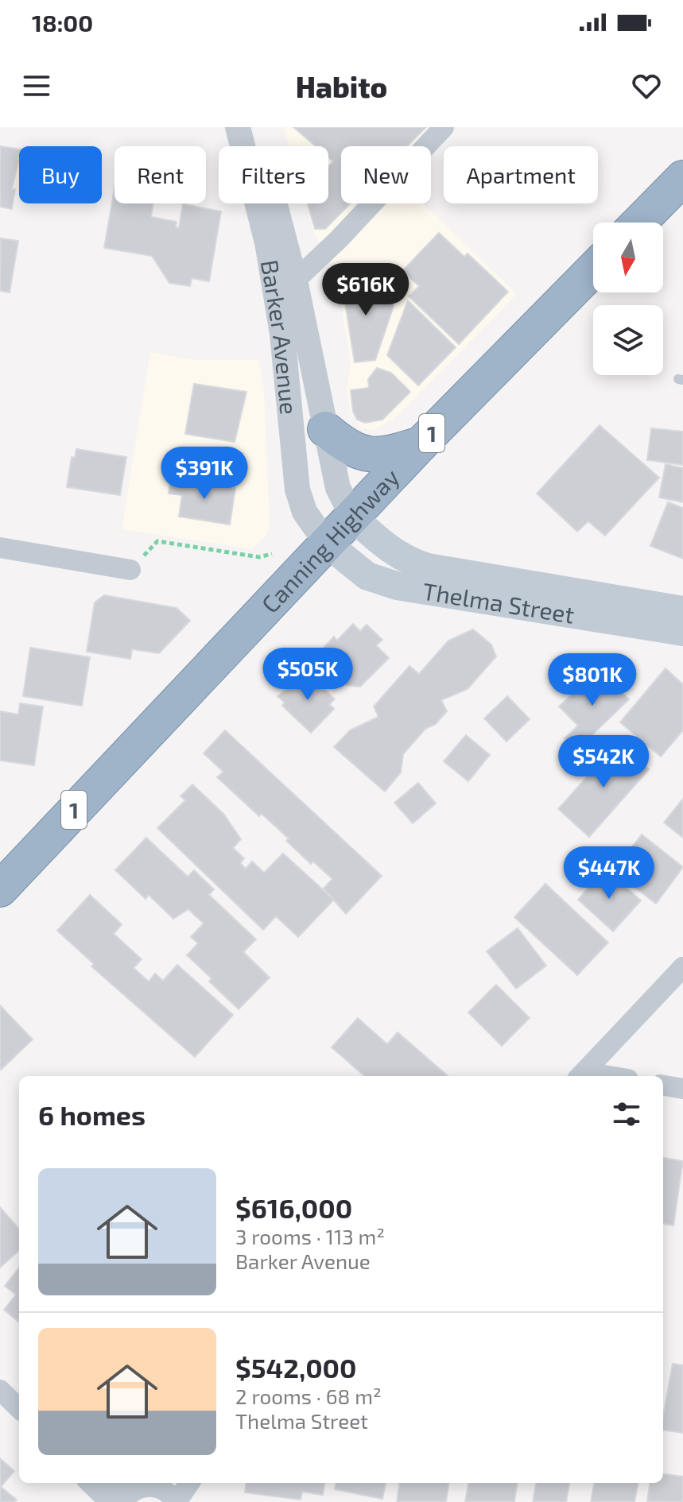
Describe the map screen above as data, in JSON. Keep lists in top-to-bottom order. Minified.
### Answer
{"streets":{"highway":["1","Canning Highway"],"main road":["Thelma Street"],"street":["Barker Avenue"]},"crossings":[["Barker Avenue","Canning Highway"],["Barker Avenue","Thelma Street"],["Canning Highway","Thelma Street"]],"north":"bottom","page":{"status":"18:00","header":"Habito","chip":["Buy","Rent","Filters","New","Apartment"],"price":["$616K","$391K","$505K","$801K","$542K","$447K"],"heading":"6 homes","list":[{"name":"$616,000","note":"3 rooms · 113 m² · Barker Avenue"},{"name":"$542,000","note":"2 rooms · 68 m² · Thelma Street"}]}}
